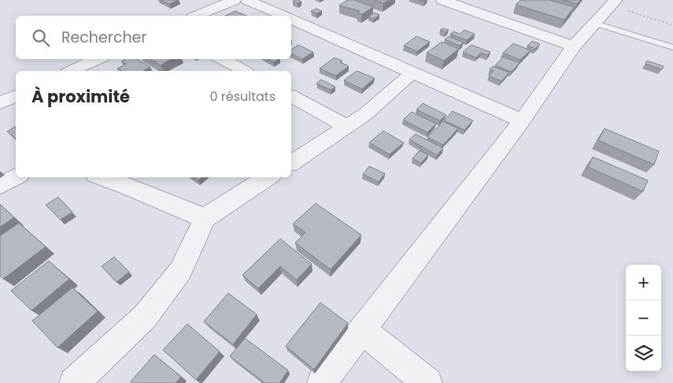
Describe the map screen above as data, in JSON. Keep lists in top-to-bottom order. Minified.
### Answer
{"page":{"search":"Rechercher","heading":["À proximité","0 résultats"],"map_buttons":["+","−"]}}
